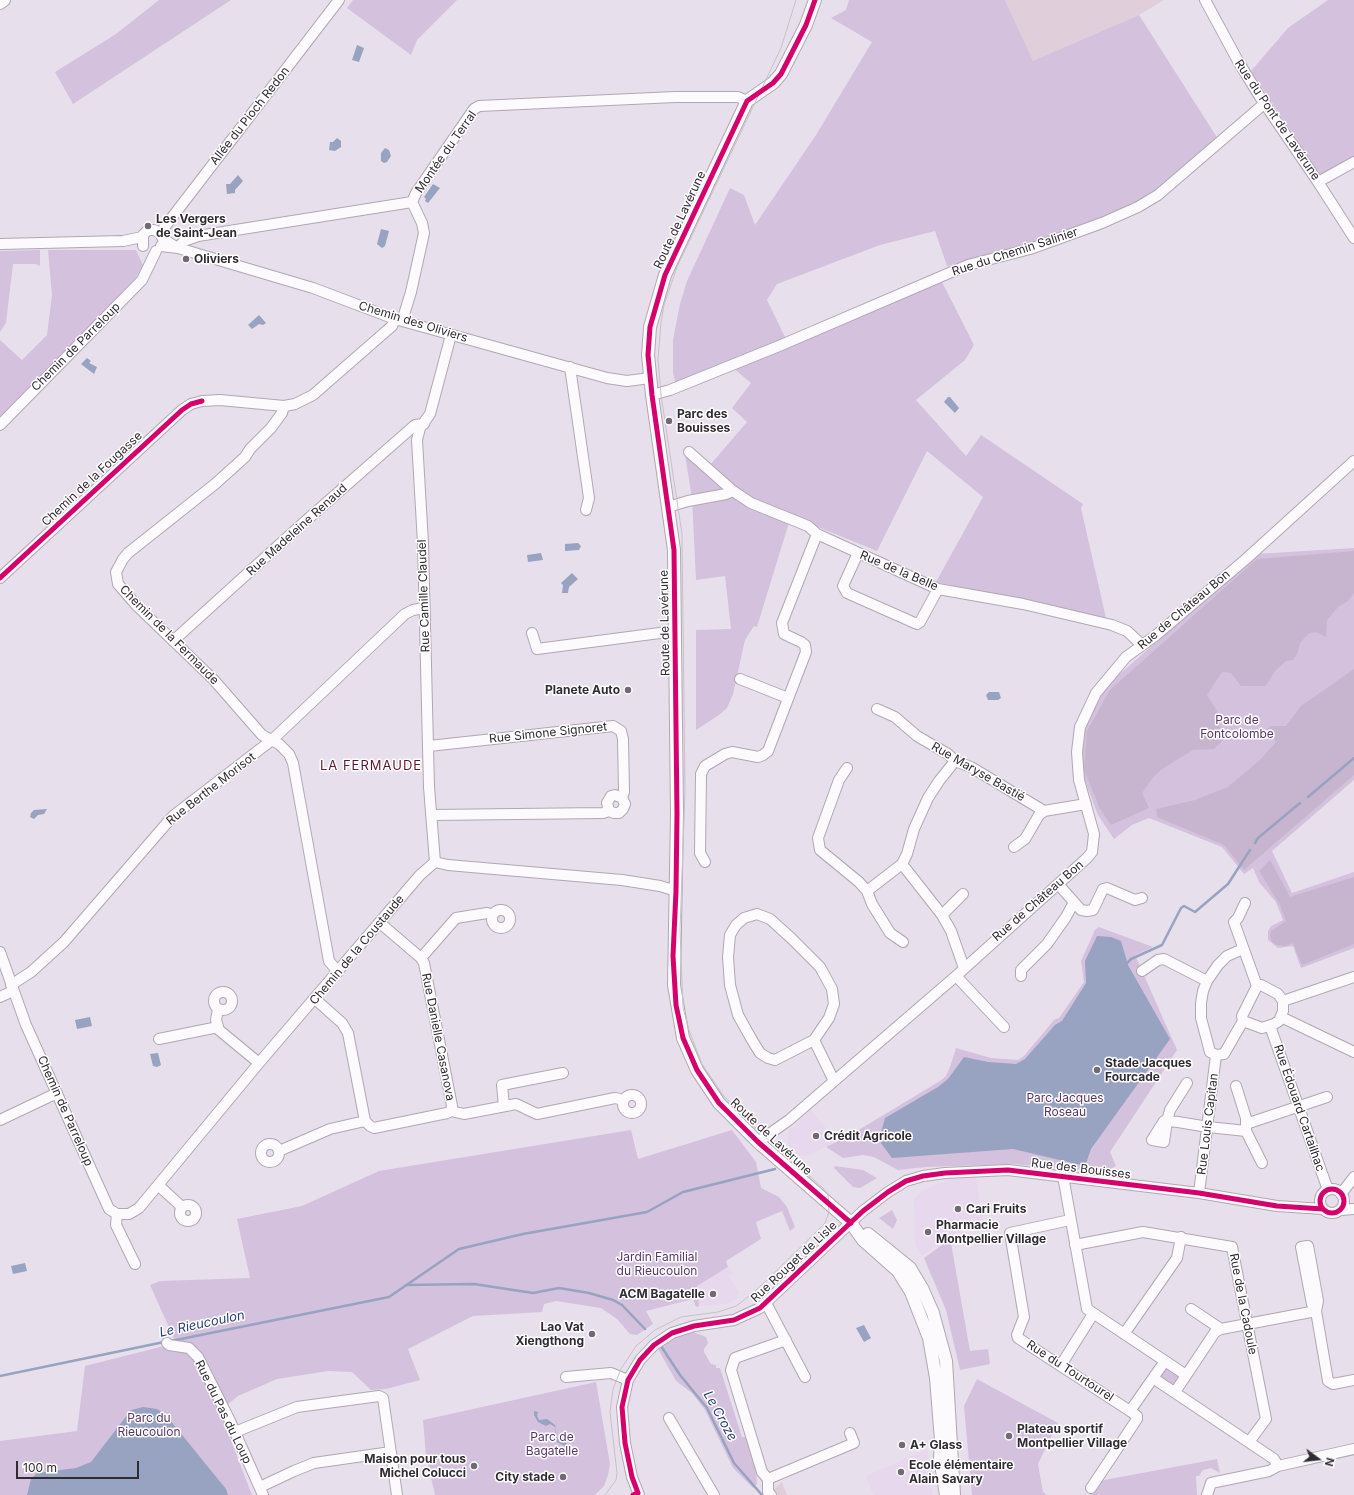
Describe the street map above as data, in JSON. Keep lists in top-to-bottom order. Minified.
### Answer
{"streets":{"main road":["Route de Lavérune"],"street":["Allée du Pioch Redon","Rue du Pont de Lavérune","Montée du Terral","Rue du Chemin Salinier","Chemin des Oliviers","Chemin de Parreloup","Chemin de la Fougasse","Rue Madeleine Renaud","Rue de la Belle","Rue Camille Claudel","Rue de Château Bon","Chemin de la Fermaude","Rue Simone Signoret","Rue Maryse Bastié","Rue Berthe Morisot","Chemin de la Coustaude","Rue Danielle Casanova","Rue Édouard Cartailhac","Rue Louis Capitan","Rue des Bouisses","Rue Rouget de Lisle","Rue de la Cadoule","Rue du Tourtourel","Rue du Pas du Loup"]},"crossings":[["Allée du Pioch Redon","Chemin des Oliviers"],["Allée du Pioch Redon","Chemin de Parreloup"],["Rue du Pont de Lavérune","Rue du Chemin Salinier"],["Montée du Terral","Route de Lavérune"],["Montée du Terral","Chemin des Oliviers"],["Route de Lavérune","Rue du Chemin Salinier"],["Route de Lavérune","Chemin des Oliviers"],["Route de Lavérune","Rue de Château Bon"],["Route de Lavérune","Rue des Bouisses"],["Route de Lavérune","Rue Rouget de Lisle"],["Chemin des Oliviers","Chemin de Parreloup"],["Chemin des Oliviers","Rue Camille Claudel"],["Chemin de Parreloup","Rue Berthe Morisot"],["Chemin de Parreloup","Chemin de la Coustaude"],["Chemin de la Fougasse","Chemin de la Fermaude"],["Rue Madeleine Renaud","Rue Camille Claudel"],["Rue Madeleine Renaud","Chemin de la Fermaude"],["Rue de la Belle","Rue de Château Bon"],["Rue Camille Claudel","Rue Simone Signoret"],["Rue Camille Claudel","Rue Berthe Morisot"],["Rue Camille Claudel","Chemin de la Coustaude"],["Chemin de la Fermaude","Rue Berthe Morisot"],["Chemin de la Fermaude","Chemin de la Coustaude"],["Chemin de la Coustaude","Rue Danielle Casanova"],["Rue Édouard Cartailhac","Rue des Bouisses"],["Rue Louis Capitan","Rue des Bouisses"],["Rue des Bouisses","Rue Rouget de Lisle"]],"districts":["LA FERMAUDE"],"water":["Le Rieucoulon","Le Croze"],"parks":["Parc de Fontcolombe","Parc Jacques Roseau","Jardin Familial du Rieucoulon","Parc du Rieucoulon","Parc de Bagatelle"],"places":["Les Vergers de Saint-Jean","Oliviers","Parc des Bouisses","Planete Auto","Stade Jacques Fourcade","Crédit Agricole","Cari Fruits","Pharmacie Montpellier Village","ACM Bagatelle","Lao Vat Xiengthong","Plateau sportif Montpellier Village","A+ Glass","Maison pour tous Michel Colucci","Ecole élémentaire Alain Savary","City stade"],"scale_bar":"100 m","north":"right"}
